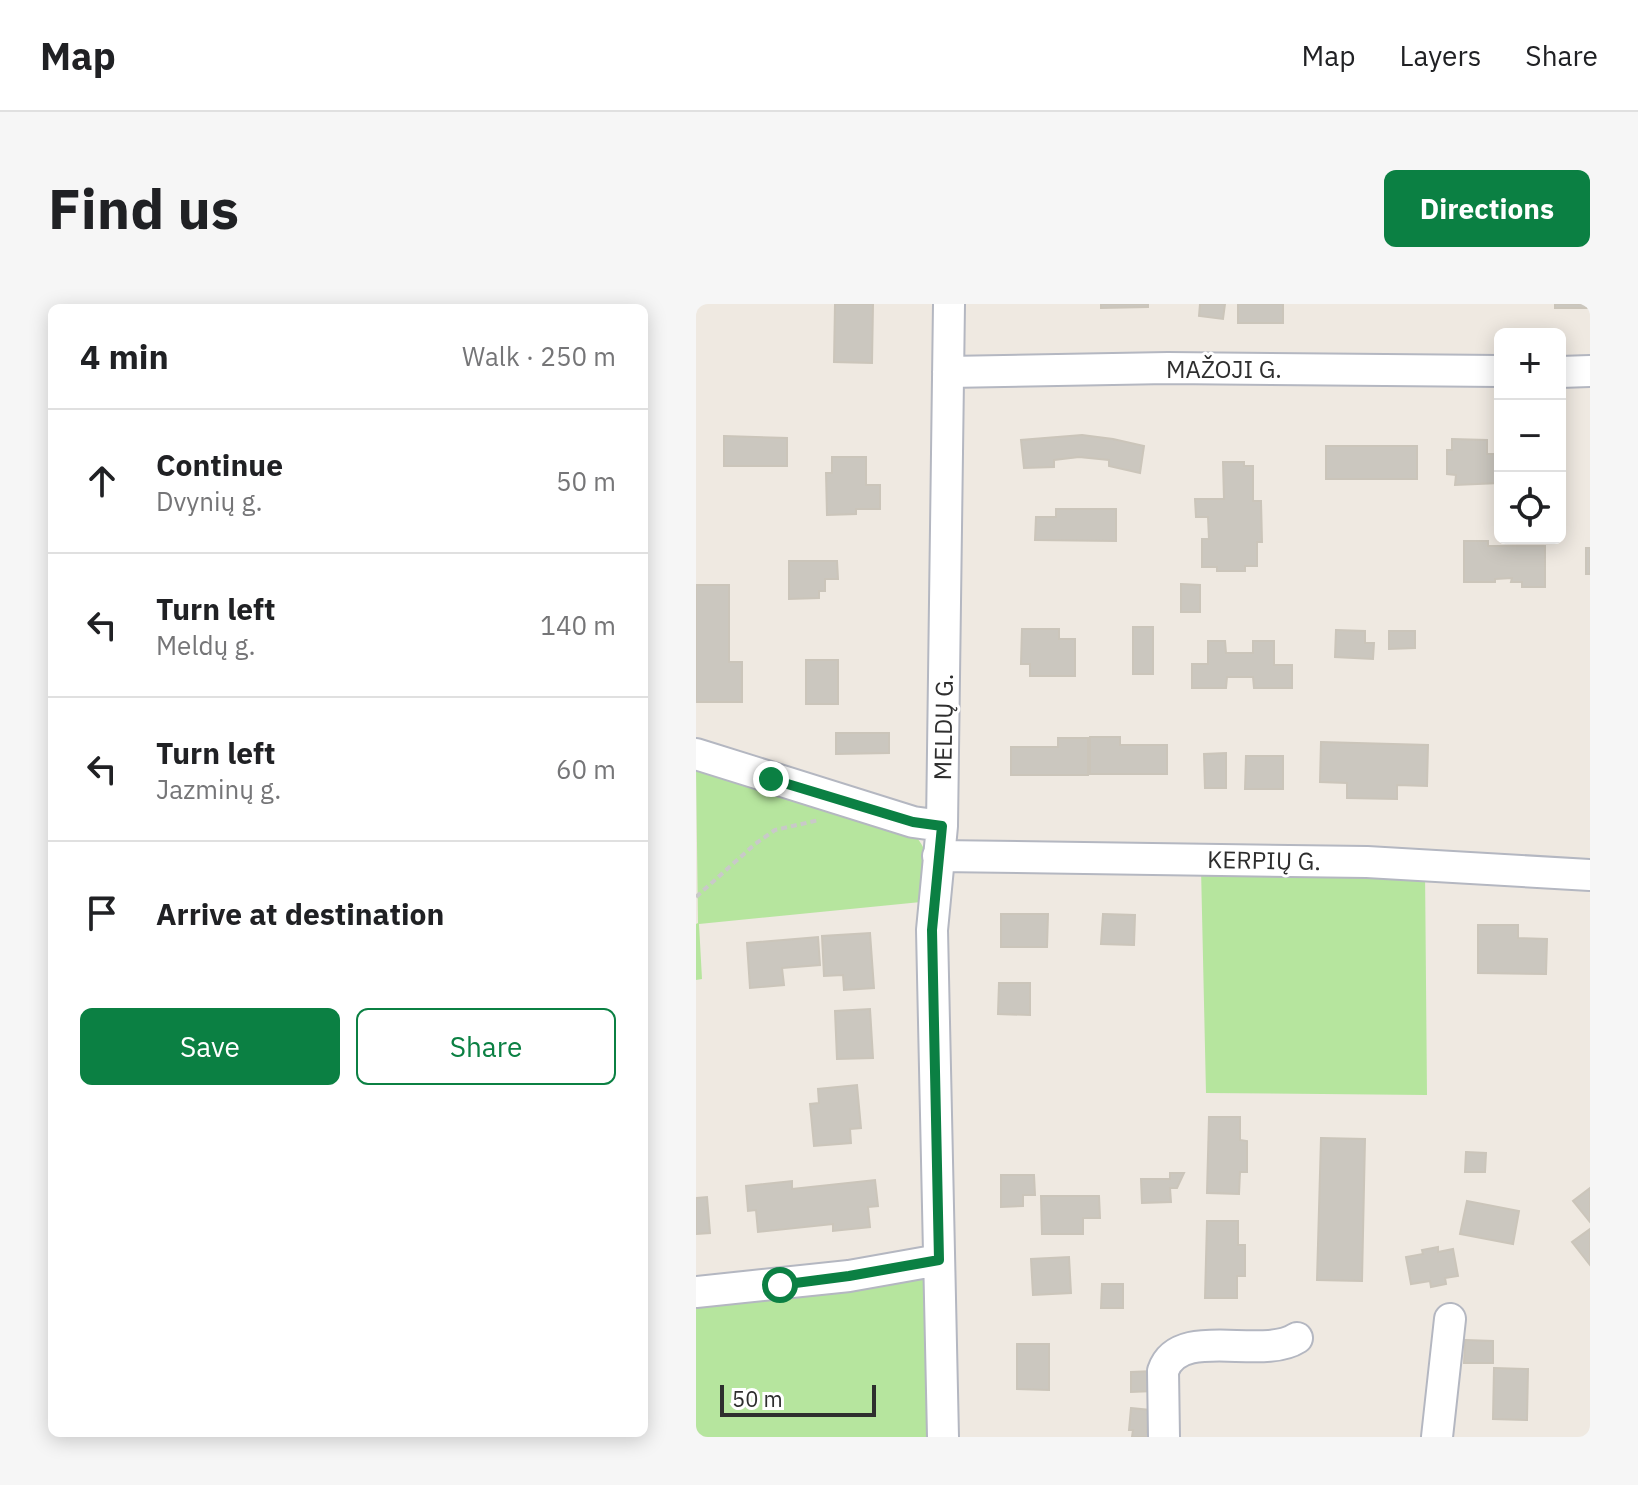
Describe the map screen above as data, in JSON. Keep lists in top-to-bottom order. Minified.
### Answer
{"streets":{"street":["MAŽOJI G.","MELDŲ G.","KERPIŲ G."]},"crossings":[["MAŽOJI G.","MELDŲ G."],["MELDŲ G.","KERPIŲ G."]],"scale_bar":"50 m","page":{"header":"Map","nav":["Map","Layers","Share"],"buttons":["Directions",["Save","Share"]],"title":"Find us","heading":["4 min","Walk · 250 m"],"map_buttons":["+","−"],"list":[["Continue","Dvynių g.","50 m"],["Turn left","Meldų g.","140 m"],["Turn left","Jazminų g.","60 m"],"Arrive at destination"],"scale":"50 m"}}
